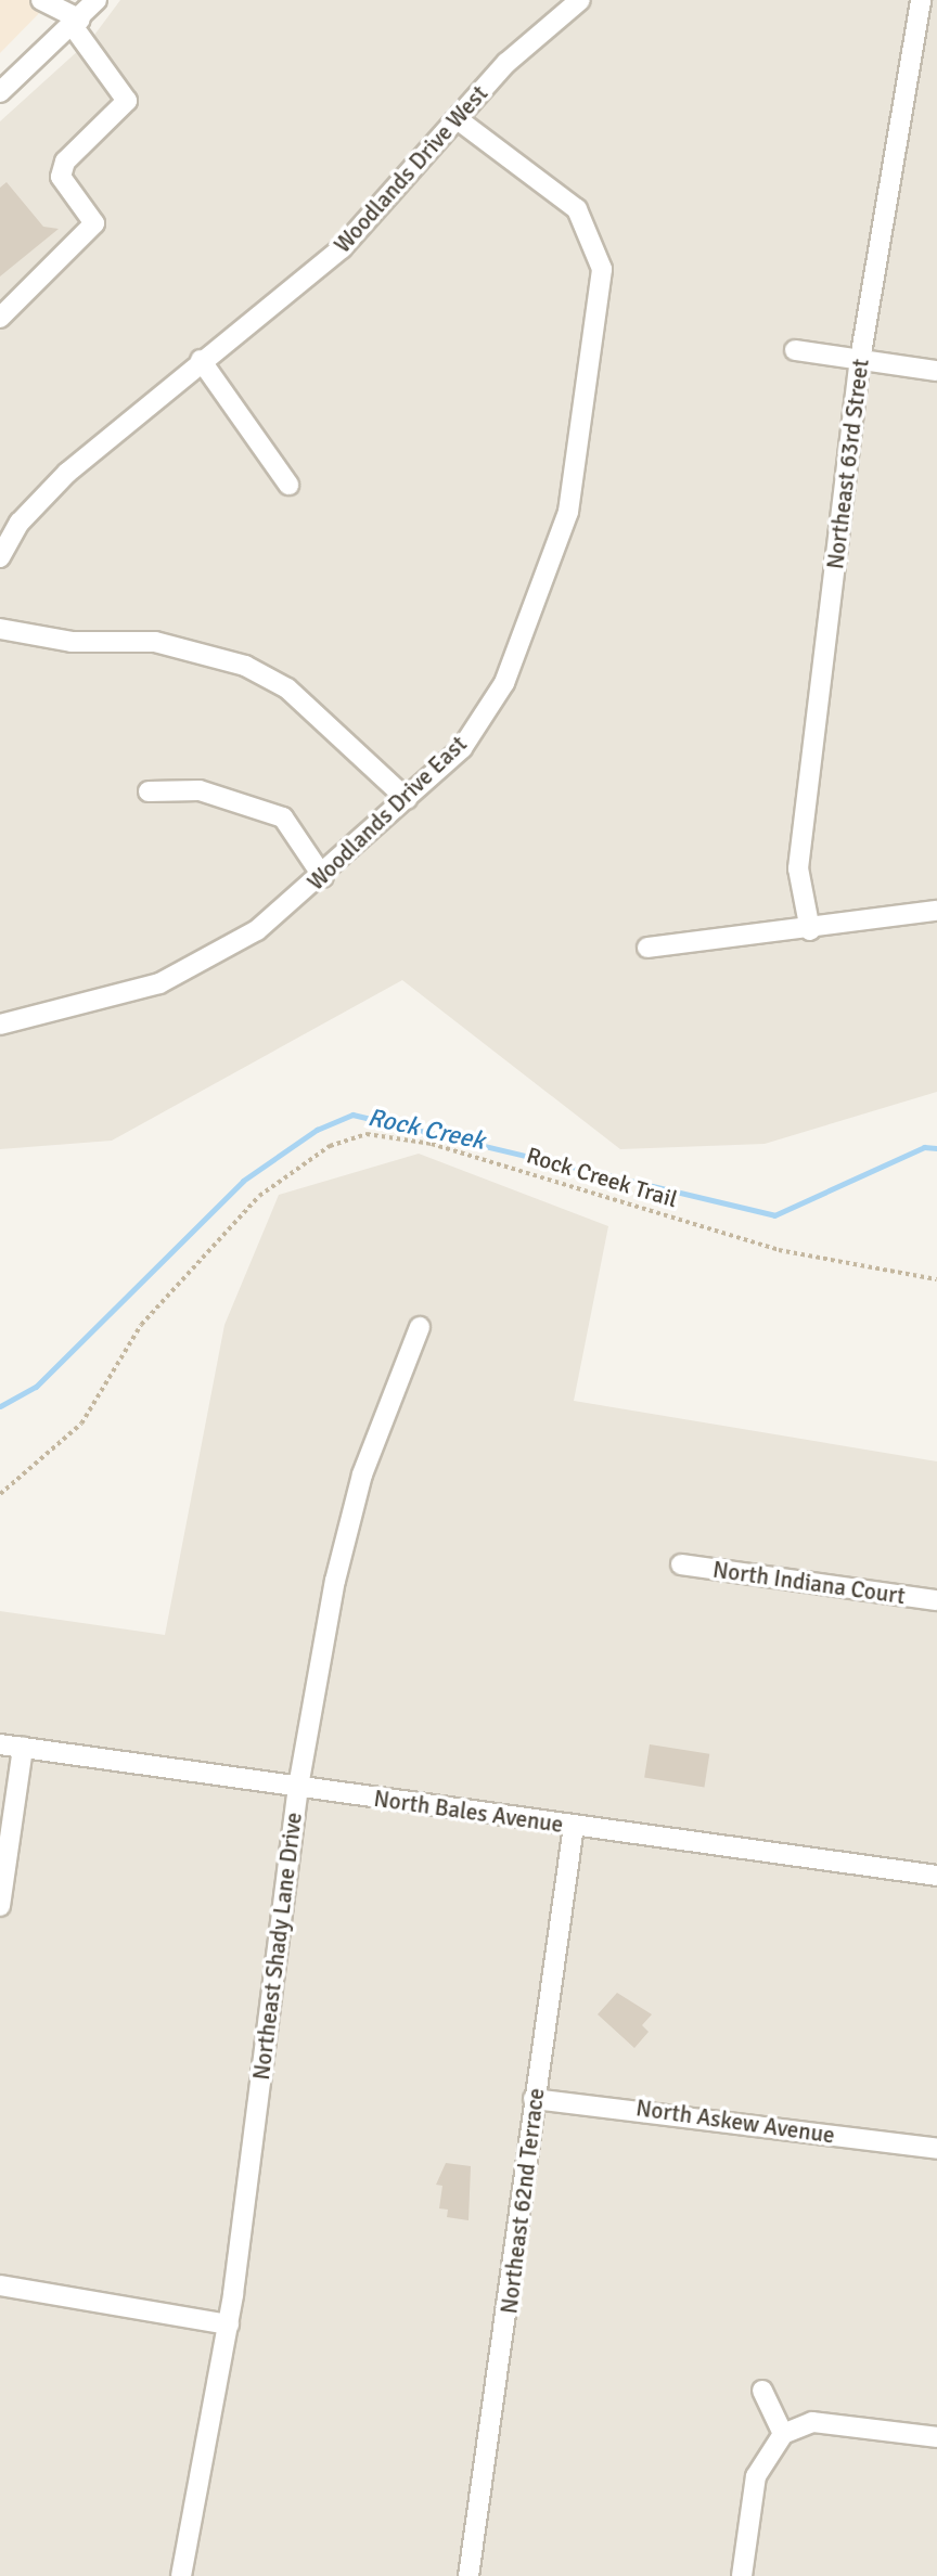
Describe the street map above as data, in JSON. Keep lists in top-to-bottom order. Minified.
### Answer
{"streets":{"street":["Woodlands Drive West","Northeast 63rd Street","Woodlands Drive East","North Indiana Court","North Bales Avenue","Northeast Shady Lane Drive","North Askew Avenue","Northeast 62nd Terrace"],"path":["Rock Creek Trail"]},"crossings":[["Woodlands Drive West","Woodlands Drive East"],["North Bales Avenue","Northeast Shady Lane Drive"],["North Bales Avenue","Northeast 62nd Terrace"],["North Askew Avenue","Northeast 62nd Terrace"]],"water":["Rock Creek"]}
